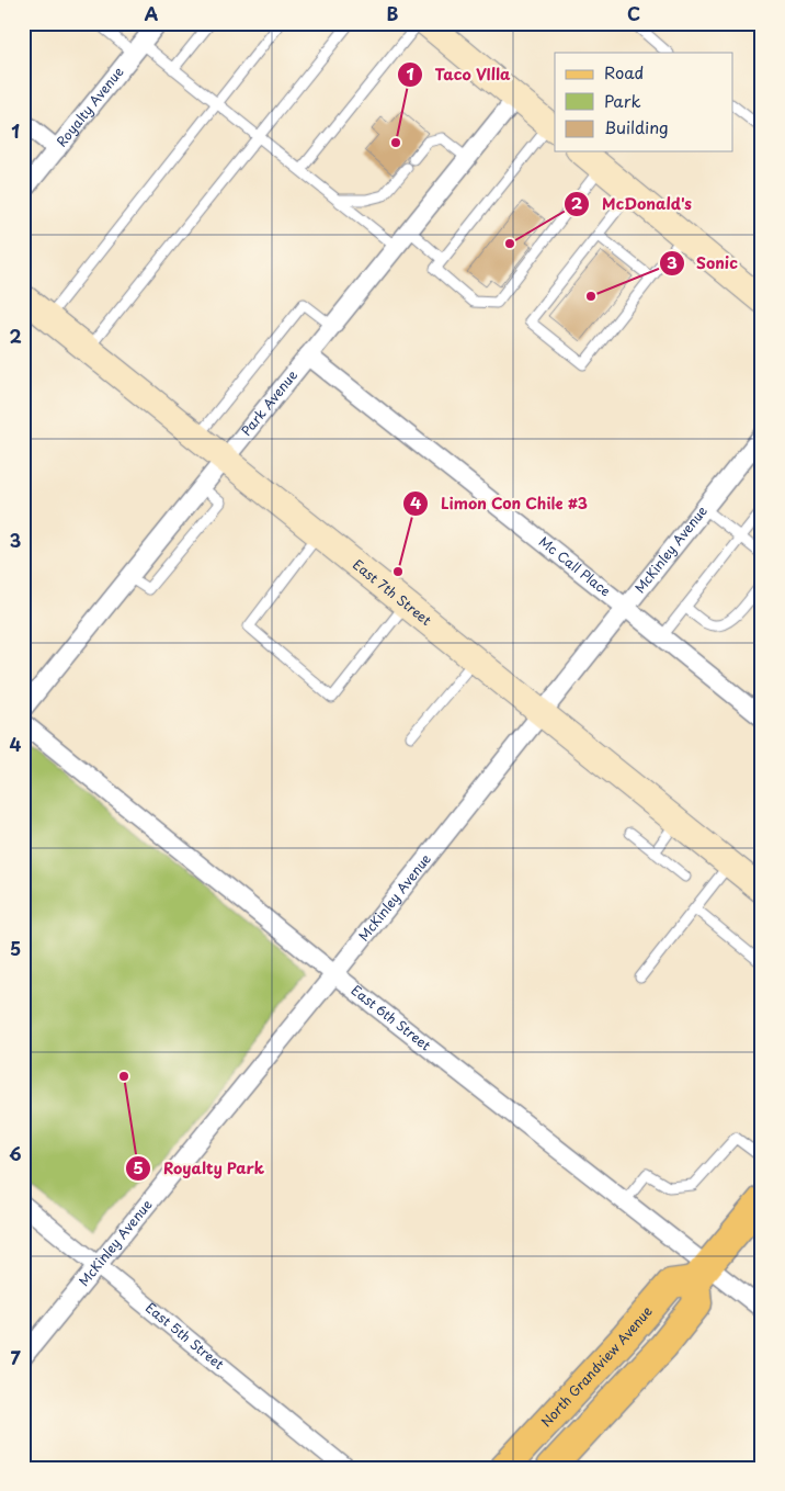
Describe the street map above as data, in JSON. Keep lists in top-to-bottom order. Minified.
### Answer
{"streets":{"main road":["North Grandview Avenue"],"street":["Royalty Avenue","Park Avenue","McKinley Avenue","Mc Call Place","East 7th Street","East 6th Street","East 5th Street"]},"crossings":[["Park Avenue","Mc Call Place"],["Park Avenue","East 7th Street"],["McKinley Avenue","Mc Call Place"],["McKinley Avenue","East 7th Street"],["McKinley Avenue","East 6th Street"],["McKinley Avenue","East 5th Street"],["East 6th Street","North Grandview Avenue"]],"places":["Taco VIlla","McDonald's","Sonic","Limon Con Chile #3","Royalty Park"],"legend":["Road","Park","Building"],"grid":{"columns":["A","B","C"],"rows":["1","2","3","4","5","6","7"]}}
